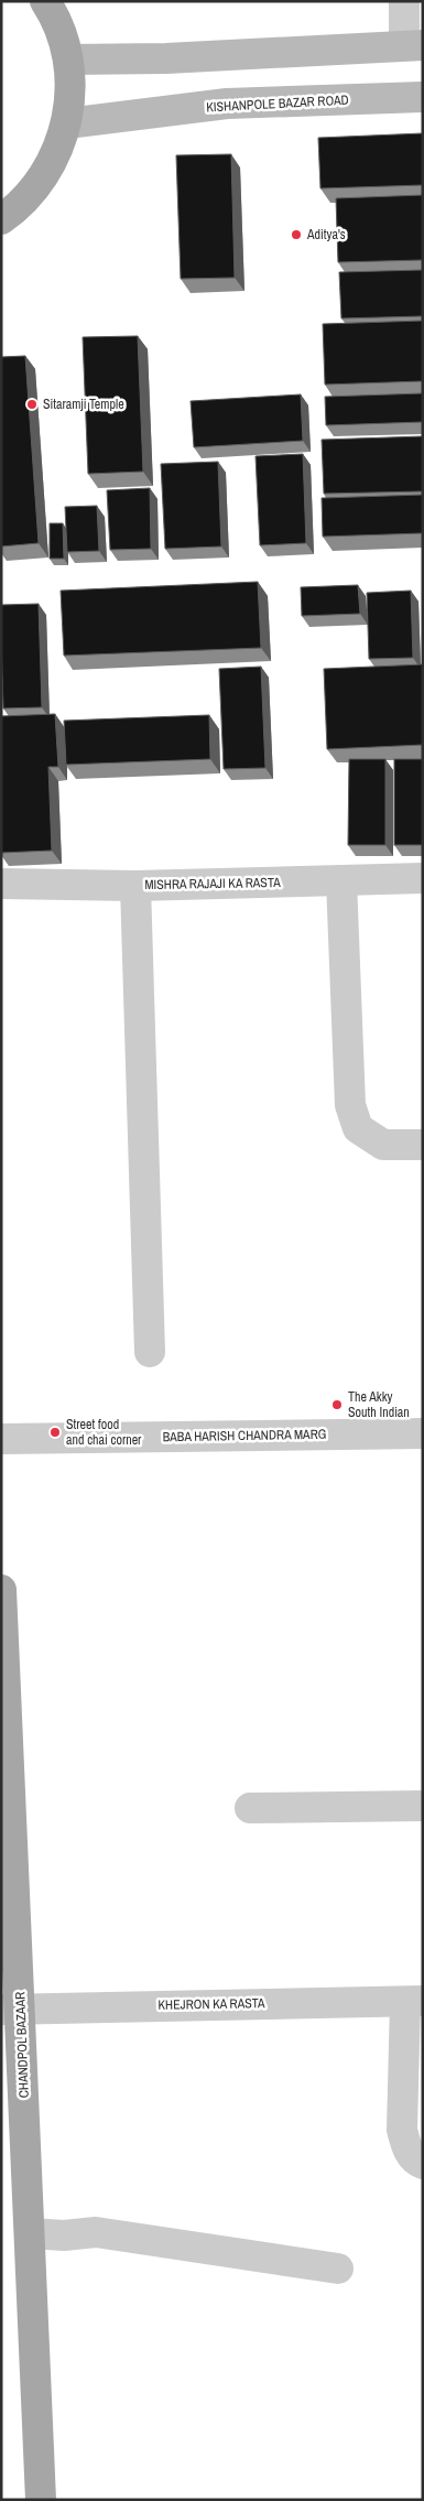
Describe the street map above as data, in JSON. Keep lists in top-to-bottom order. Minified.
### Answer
{"streets":{"main road":["CHANDPOL BAZAAR"],"street":["KISHANPOLE BAZAR ROAD","MISHRA RAJAJI KA RASTA","BABA HARISH CHANDRA MARG","KHEJRON KA RASTA"]},"crossings":[["KHEJRON KA RASTA","CHANDPOL BAZAAR"]],"places":["Aditya's","Sitaramji Temple","The Akky South Indian","Street food and chai corner"]}
